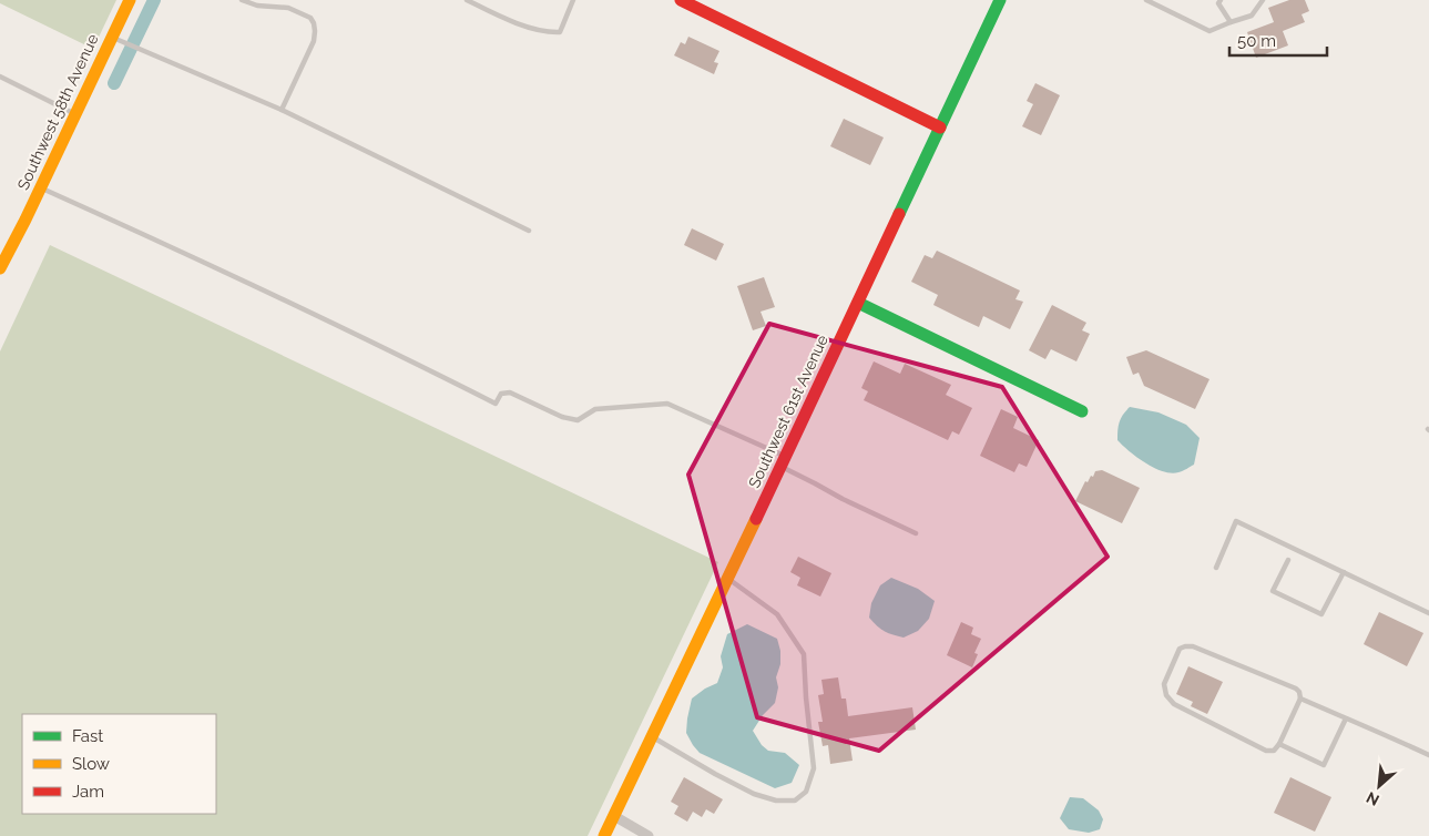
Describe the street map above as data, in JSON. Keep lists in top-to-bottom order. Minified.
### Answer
{"streets":{"street":["Southwest 58th Avenue","Southwest 61st Avenue"]},"legend":["Fast","Slow","Jam"],"scale_bar":"50 m","north":"bottom left"}
